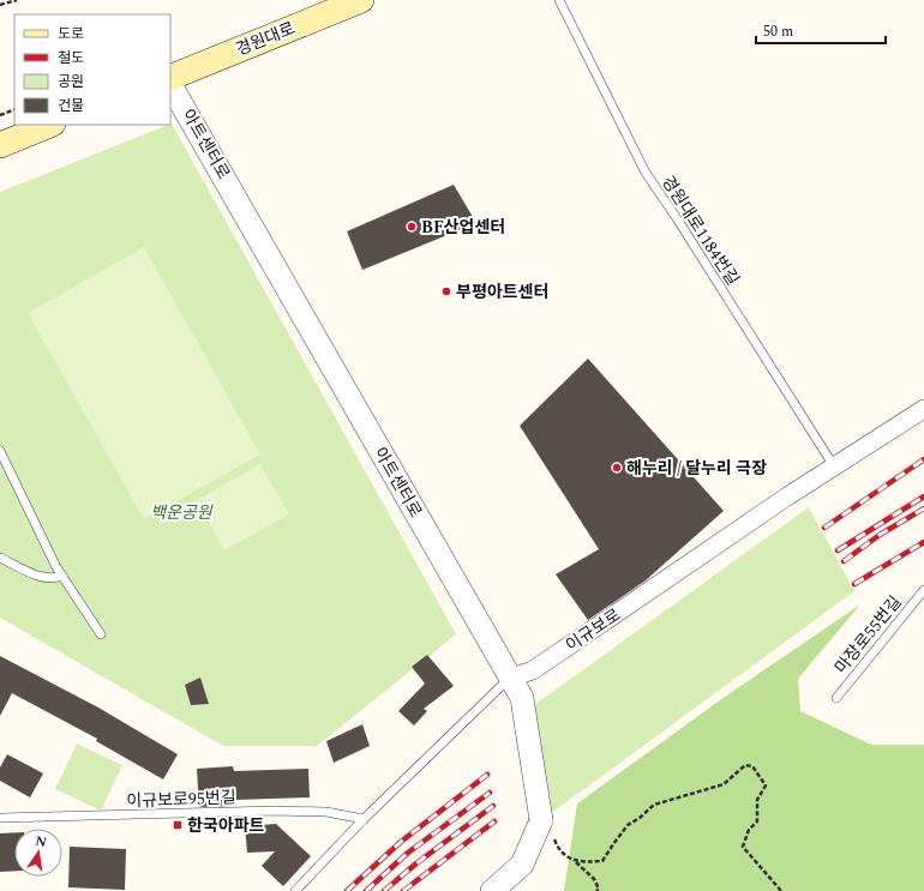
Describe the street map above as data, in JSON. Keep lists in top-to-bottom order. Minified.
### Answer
{"streets":{"main road":["경원대로"],"street":["아트센터로","이규보로"],"lane":["경원대로1184번길","마장로55번길","이규보로95번길"]},"crossings":[["아트센터로","이규보로"],["경원대로1184번길","이규보로"],["이규보로","이규보로95번길"]],"parks":["백운공원"],"places":{"other":["BF산업센터","부평아트센터","해누리 / 달누리 극장"],"transit":["한국아파트"]},"legend":["도로","철도","공원","건물"],"scale_bar":"50 m","north":"top"}
